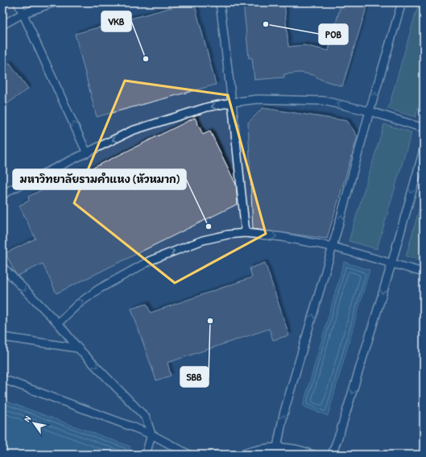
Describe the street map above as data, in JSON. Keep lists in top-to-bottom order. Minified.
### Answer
{"places":["POB","VKB","มหาวิทยาลัยรามคำแหง (หัวหมาก)","SBB"],"north":"top left"}
